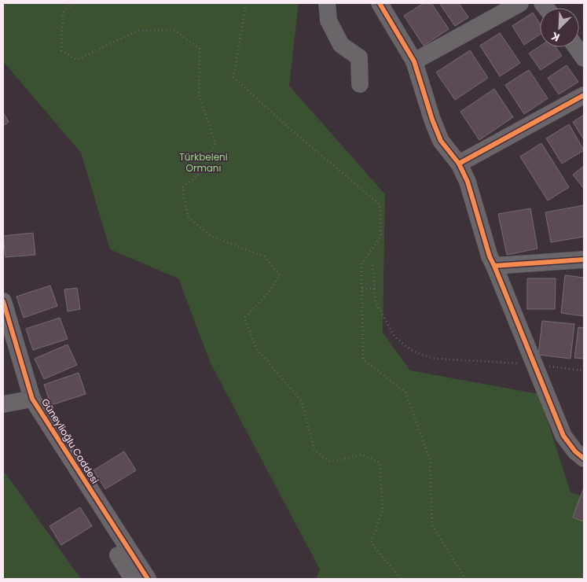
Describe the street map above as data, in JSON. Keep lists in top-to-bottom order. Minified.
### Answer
{"streets":{"street":["Güneylioğlu Caddesi"]},"parks":["Türkbeleni Ormanı"],"north":"bottom left"}
